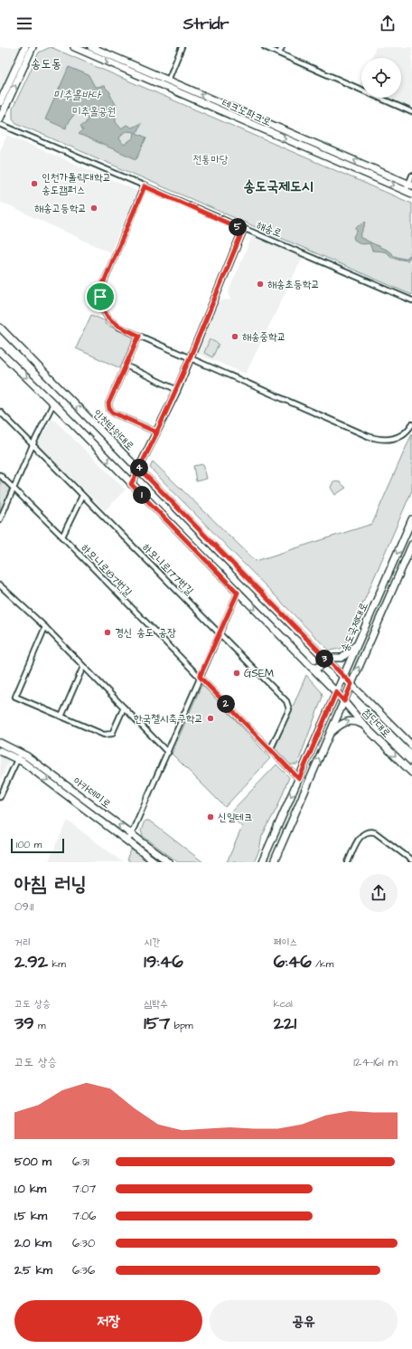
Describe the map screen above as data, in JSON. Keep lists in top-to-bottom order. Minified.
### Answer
{"streets":{"main road":["테크노파크로","인천타워대로","송도국제대로","첨단대로","아카데미로"],"street":["해송로","하모니로177번길","하모니로187번길"]},"crossings":[["인천타워대로","송도국제대로"],["인천타워대로","첨단대로"],["하모니로177번길","하모니로187번길"],["하모니로187번길","송도국제대로"],["송도국제대로","첨단대로"]],"districts":["송도동","송도국제도시"],"water":["미추홀바다"],"parks":["미추홀공원","전통마당"],"places":["인천가톨릭대학교 송도캠퍼스","해송고등학교","해송초등학교","해송중학교","경신 송도 공장","GSEM","한국첼시축구학교","신일테크"],"scale_bar":"100 m","page":{"header":"Stridr","pins":["5","4","1","3","2"],"scale":"100 m","heading":["아침 러닝","09:11"],"stats":[["거리","2.92 km"],["시간","19:46"],["페이스","6:46 /km"],["고도 상승","39 m"],["심박수","157 bpm"],["kcal","221"]],"chart":["고도 상승","124–161 m"],"list":[{"name":"500 m","note":"6:31"},{"name":"1.0 km","note":"7:07"},{"name":"1.5 km","note":"7:06"},{"name":"2.0 km","note":"6:30"},{"name":"2.5 km","note":"6:36"}],"buttons":["저장","공유"]}}
